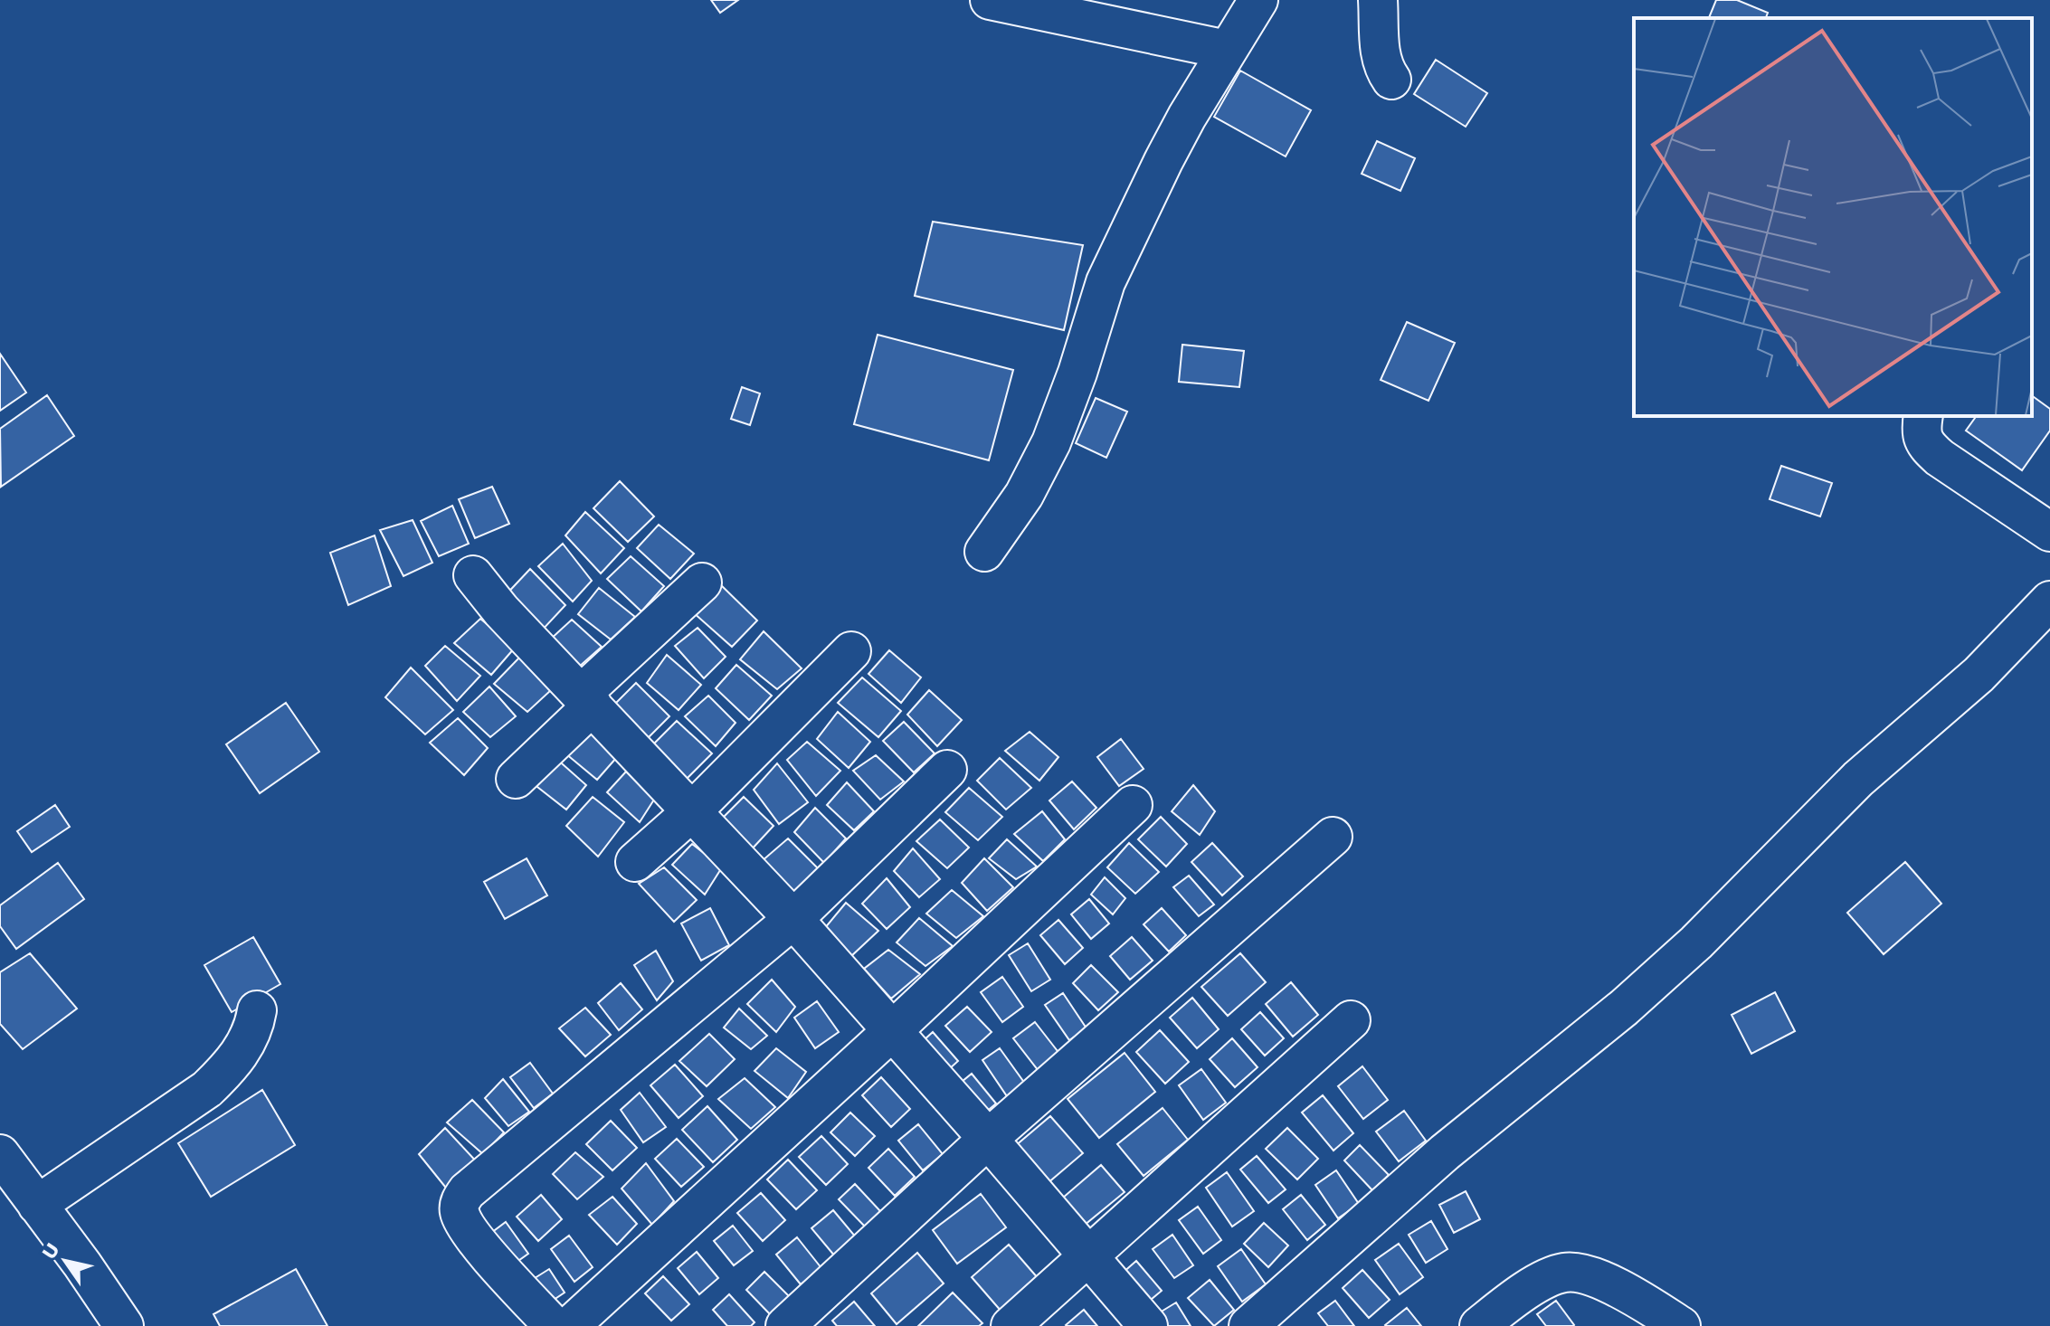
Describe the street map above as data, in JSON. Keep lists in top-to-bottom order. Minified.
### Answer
{"north":"top left"}
